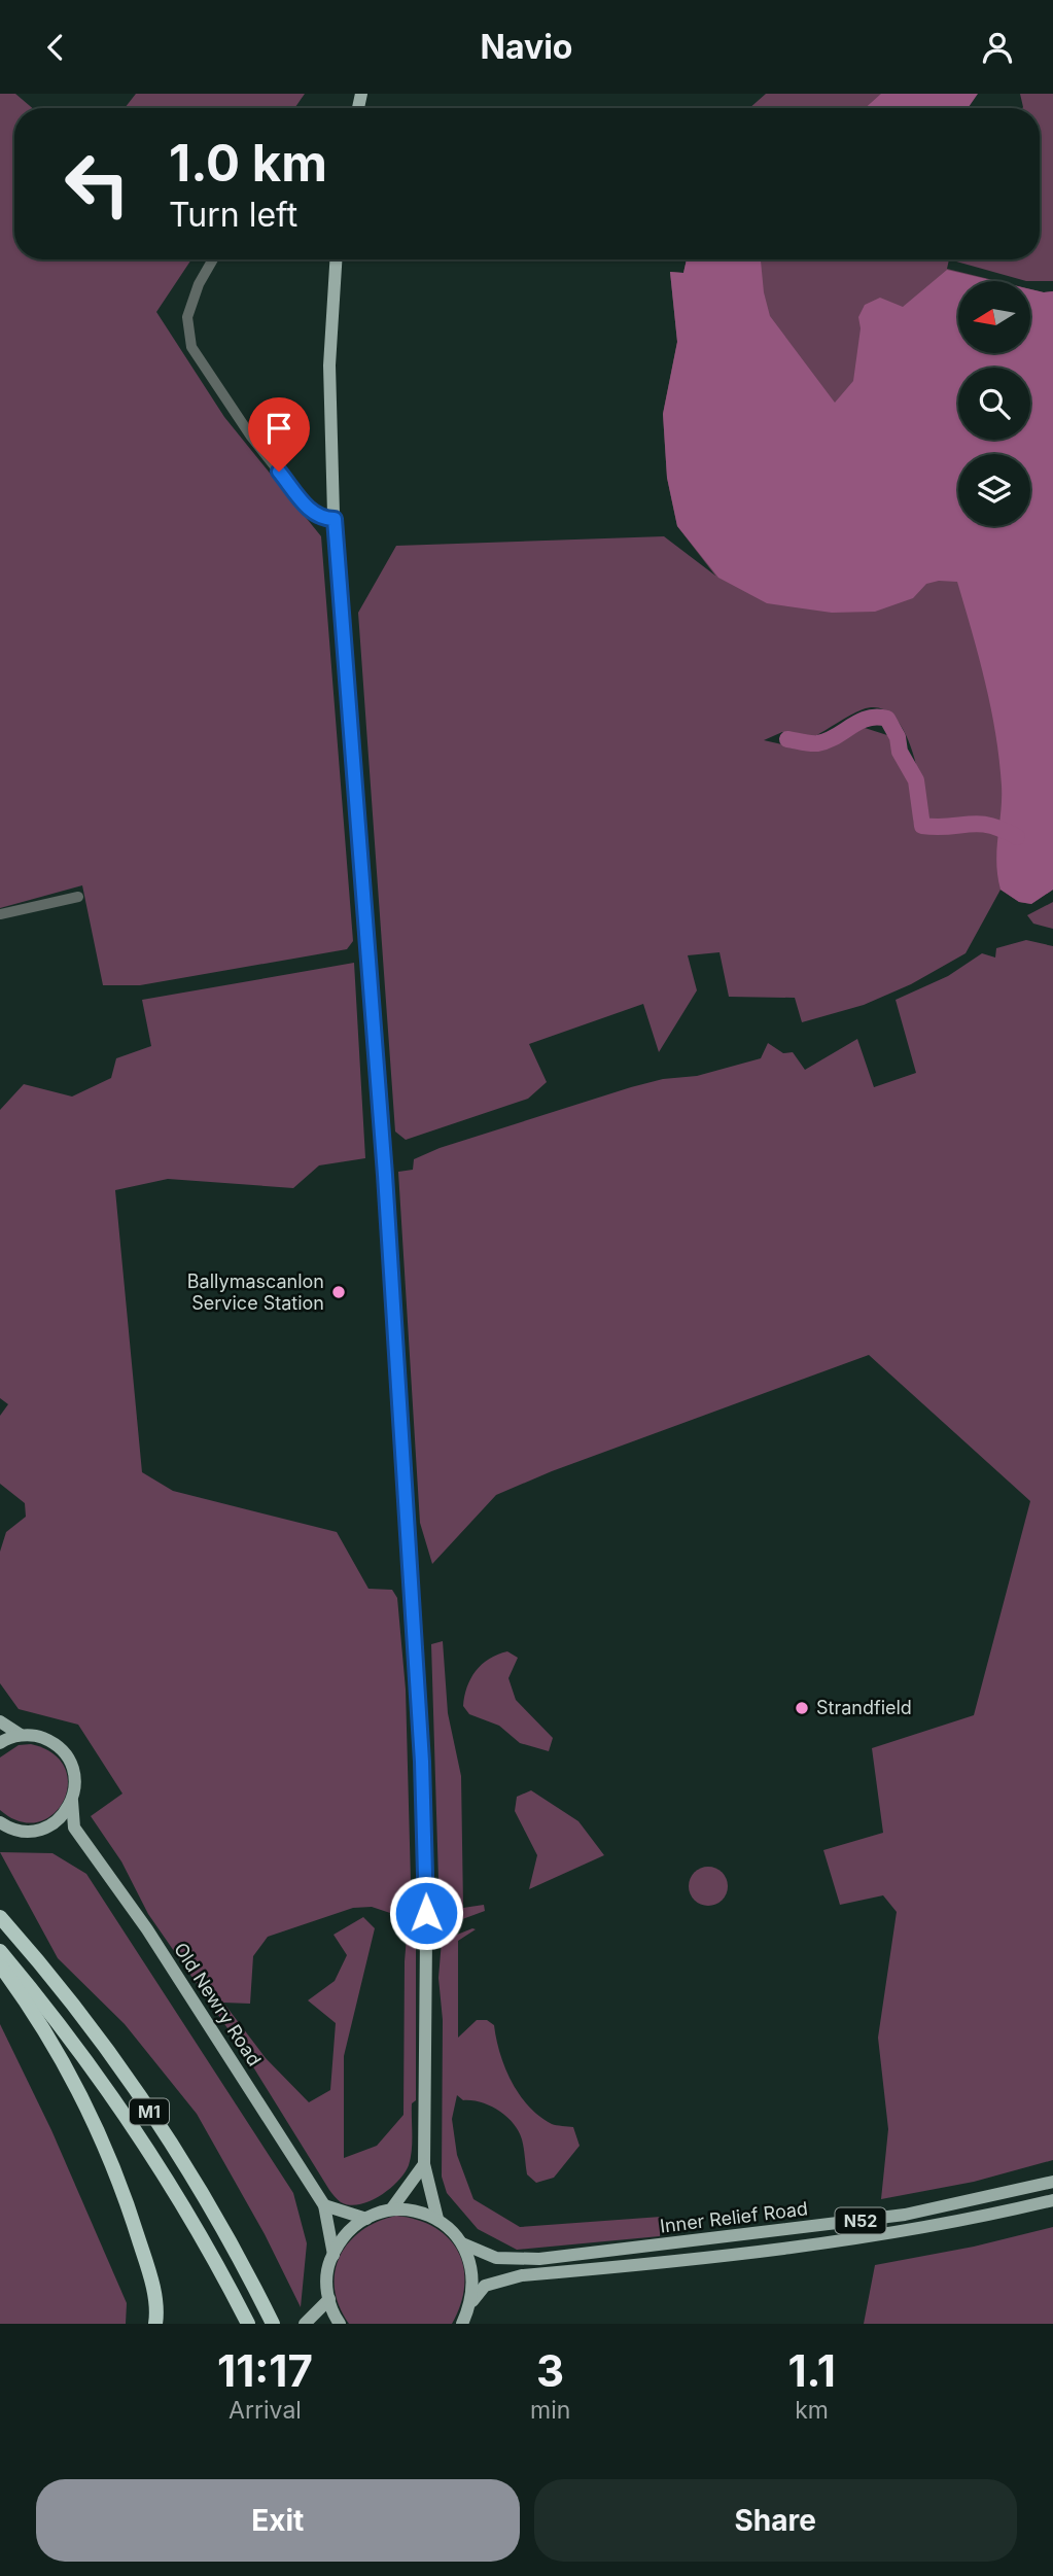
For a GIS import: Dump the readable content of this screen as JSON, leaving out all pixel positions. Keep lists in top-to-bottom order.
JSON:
{
  "streets": {
    "highway": ["M1"],
    "main road": ["Old Newry Road", "Inner Relief Road", "N52"]
  },
  "crossings": [
    ["Inner Relief Road", "N52"]
  ],
  "places": ["Ballymascanlon Service Station", "Strandfield"],
  "north": "left",
  "page": {
    "header": "Navio",
    "turn": ["1.0 km", "Turn left"],
    "eta": [
      "11:17",
      "Arrival",
      "3",
      "min",
      "1.1",
      "km"
    ],
    "buttons": ["Exit", "Share"]
  }
}
